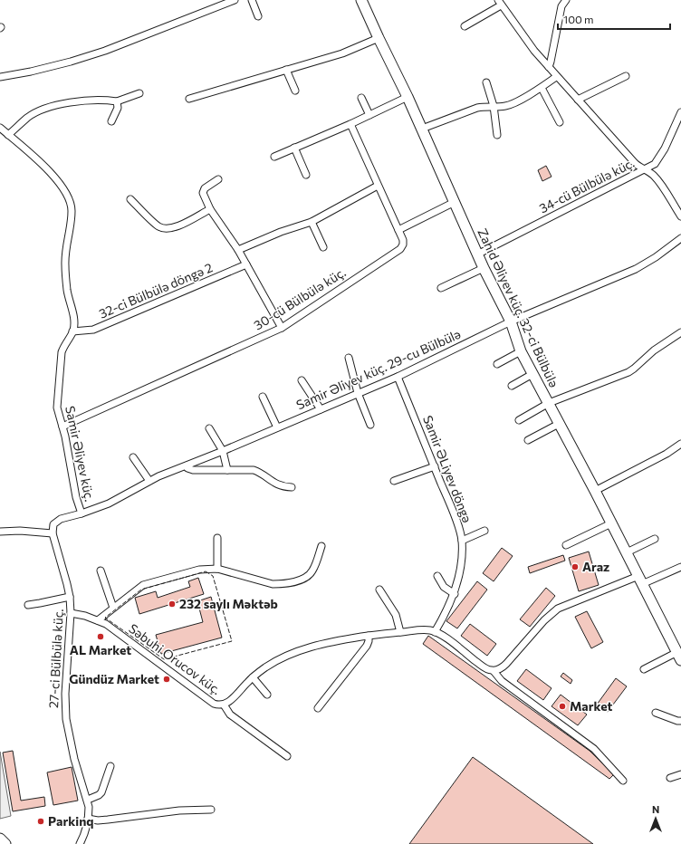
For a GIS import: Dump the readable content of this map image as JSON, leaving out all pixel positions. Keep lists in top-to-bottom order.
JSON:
{
  "streets": {
    "street": [
      "34-cü Bülbülə küç.",
      "32-ci Bülbülə döngə 2",
      "30-cü Bülbülə küç.",
      "Zahid Əliyev küç. 32-ci Bülbülə",
      "Samir Əliyev küç. 29-cu Bülbülə",
      "Samir Əliyev küç.",
      "Samir ƏLiyev döngə",
      "27-ci Bülbülə küç.",
      "Səbuhi Orucov küç."
    ]
  },
  "crossings": [
    ["34-cü Bülbülə küç.", "Zahid Əliyev küç. 32-ci Bülbülə"],
    ["32-ci Bülbülə döngə 2", "Samir Əliyev küç."],
    ["30-cü Bülbülə küç.", "Samir Əliyev küç."],
    ["Zahid Əliyev küç. 32-ci Bülbülə", "Samir Əliyev küç. 29-cu Bülbülə"],
    ["Samir Əliyev küç. 29-cu Bülbülə", "Samir Əliyev küç."],
    ["Samir Əliyev küç. 29-cu Bülbülə", "Samir ƏLiyev döngə"],
    ["Samir ƏLiyev döngə", "Səbuhi Orucov küç."],
    ["27-ci Bülbülə küç.", "Səbuhi Orucov küç."]
  ],
  "places": [
    "Araz",
    "232 saylı Məktəb",
    "AL Market",
    "Gündüz Market",
    "Market",
    "Parkinq"
  ],
  "scale_bar": "100 m",
  "north": "top"
}
